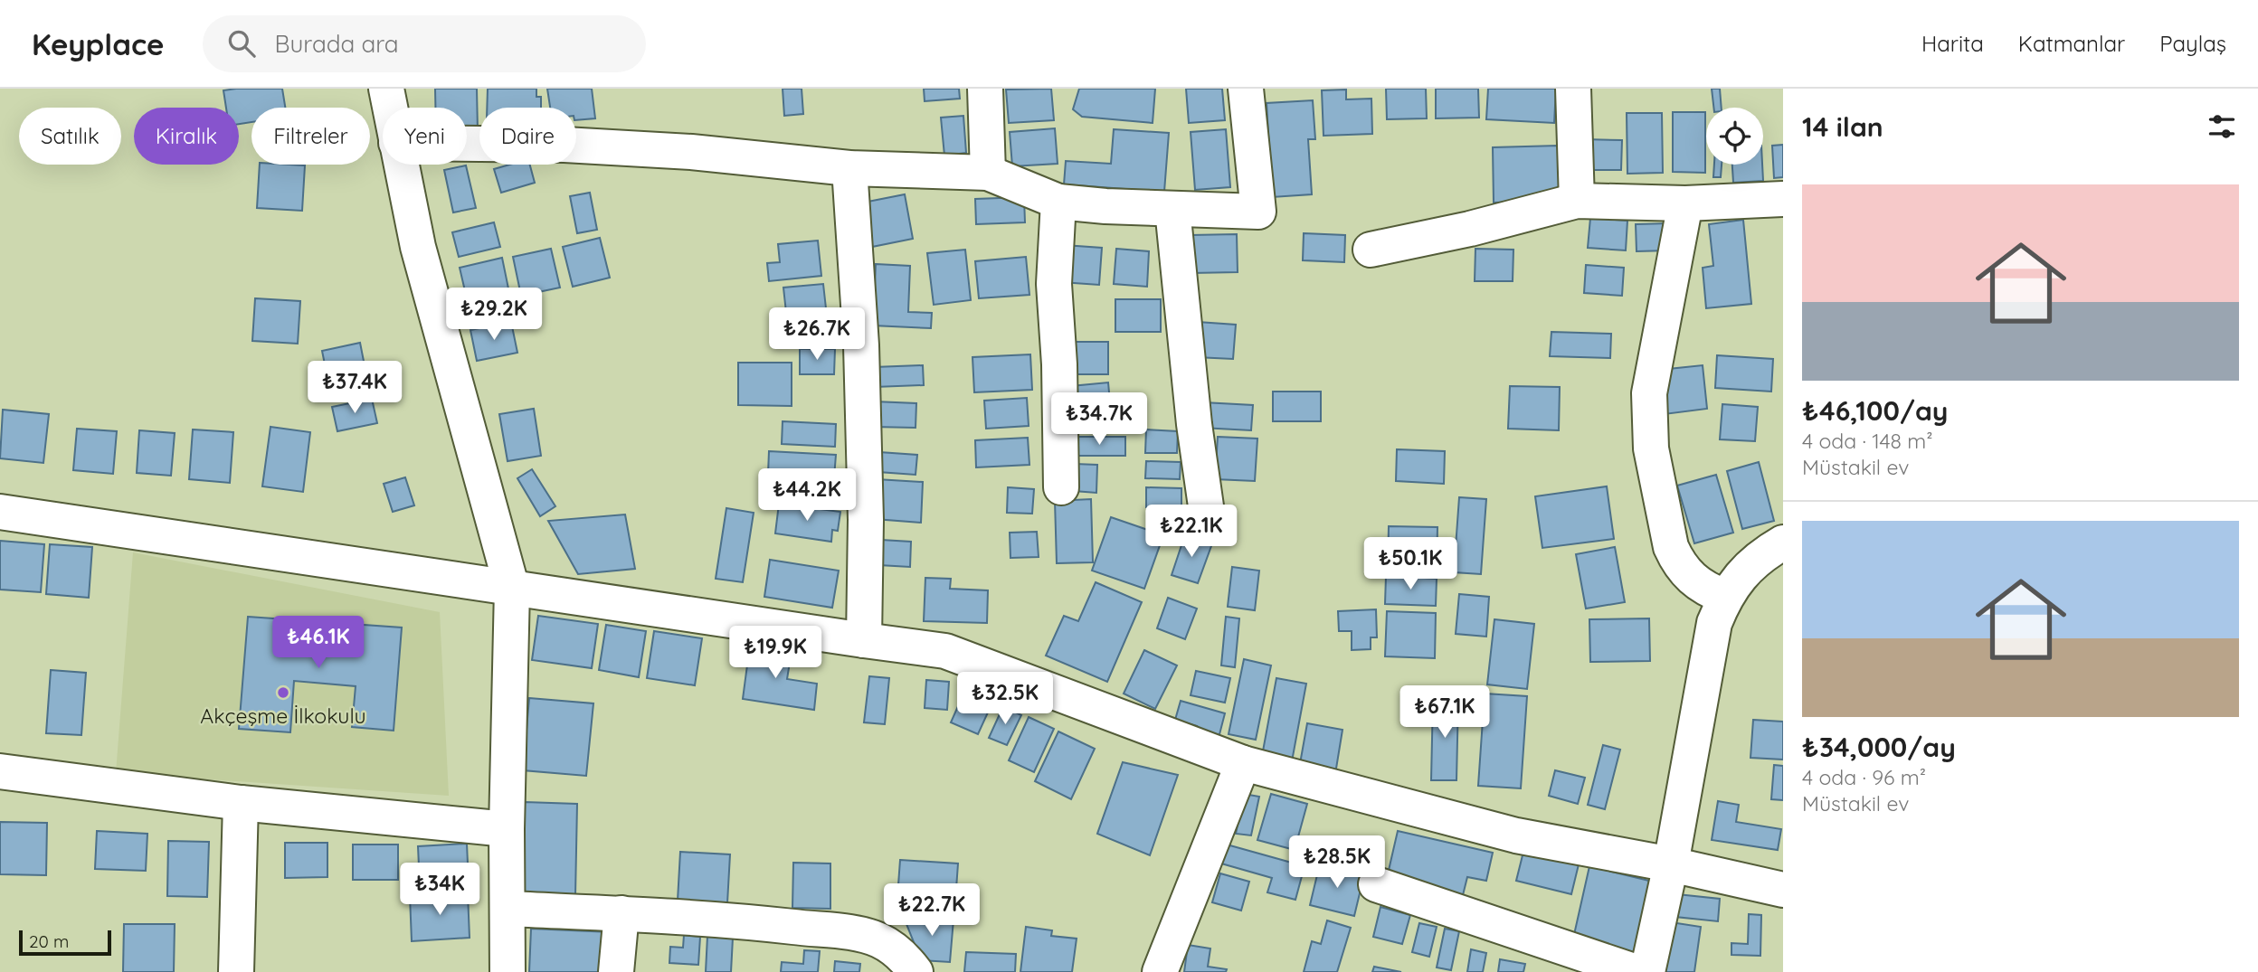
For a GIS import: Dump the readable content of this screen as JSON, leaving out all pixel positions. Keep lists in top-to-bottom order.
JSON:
{
  "places": ["Akçeşme İlkokulu"],
  "scale_bar": "20 m",
  "page": {
    "header": "Keyplace",
    "search": "Burada ara",
    "nav": ["Harita", "Katmanlar", "Paylaş"],
    "heading": "14 ilan",
    "chip": [
      "Satılık",
      "Kiralık",
      "Filtreler",
      "Yeni",
      "Daire"
    ],
    "list": [
      {
        "name": "₺46,100/ay",
        "note": "4 oda · 148 m² · Müstakil ev"
      },
      {
        "name": "₺34,000/ay",
        "note": "4 oda · 96 m² · Müstakil ev"
      }
    ],
    "price": [
      "₺29.2K",
      "₺26.7K",
      "₺37.4K",
      "₺34.7K",
      "₺44.2K",
      "₺22.1K",
      "₺50.1K",
      "₺46.1K",
      "₺19.9K",
      "₺32.5K",
      "₺67.1K",
      "₺28.5K",
      "₺34K",
      "₺22.7K"
    ],
    "scale": "20 m"
  }
}
